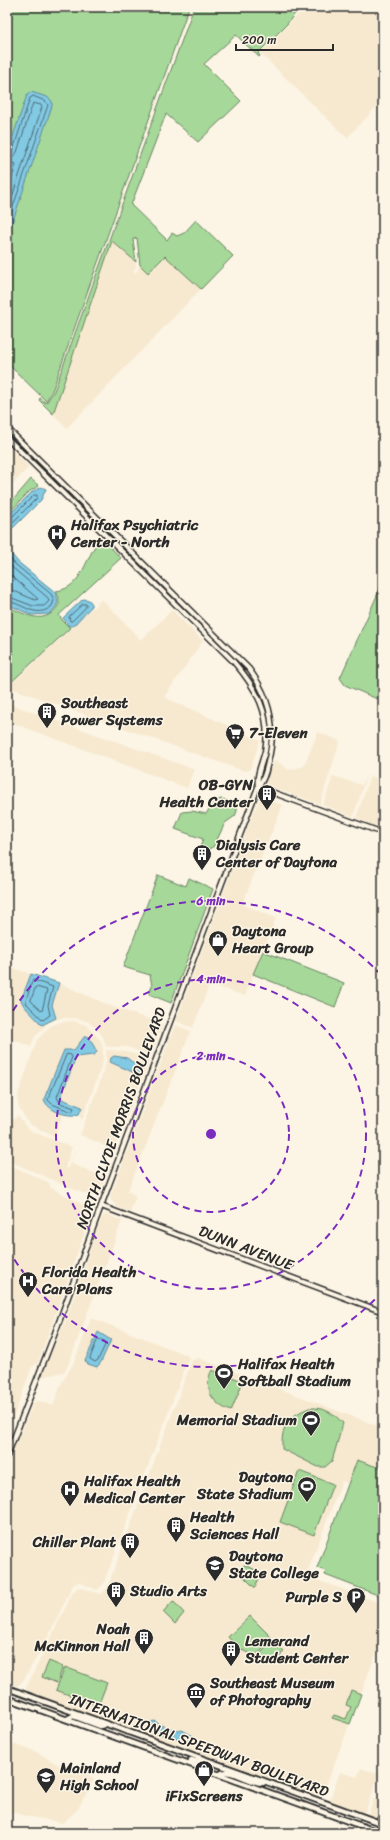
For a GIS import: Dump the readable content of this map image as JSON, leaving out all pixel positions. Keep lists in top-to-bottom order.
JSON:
{
  "streets": {
    "main road": ["NORTH CLYDE MORRIS BOULEVARD", "DUNN AVENUE", "INTERNATIONAL SPEEDWAY BOULEVARD"]
  },
  "crossings": [
    ["NORTH CLYDE MORRIS BOULEVARD", "DUNN AVENUE"]
  ],
  "places": {
    "hospital": ["Halifax Psychiatric Center - North", "Florida Health Care Plans", "Halifax Health Medical Center"],
    "building": [
      "Southeast Power Systems",
      "OB-GYN Health Center",
      "Dialysis Care Center of Daytona",
      "Health Sciences Hall",
      "Chiller Plant",
      "Studio Arts",
      "Noah McKinnon Hall",
      "Lemerand Student Center"
    ],
    "supermarket": ["7-Eleven"],
    "shop": ["Daytona Heart Group", "iFixScreens"],
    "sports": ["Halifax Health Softball Stadium", "Memorial Stadium", "Daytona State Stadium"],
    "school or university": ["Daytona State College", "Mainland High School"],
    "parking": ["Purple S"],
    "museum": ["Southeast Museum of Photography"]
  },
  "scale_bar": "200 m",
  "rings": ["6 min", "4 min", "2 min"]
}
